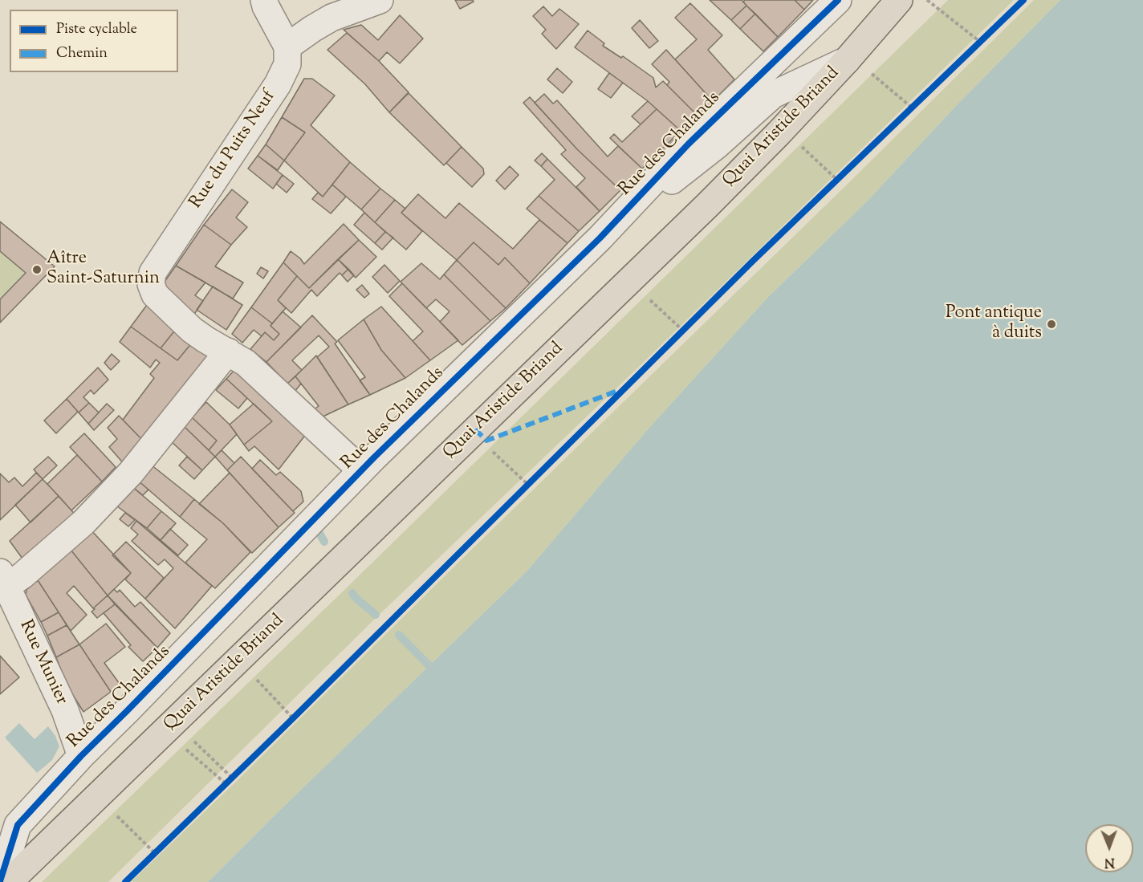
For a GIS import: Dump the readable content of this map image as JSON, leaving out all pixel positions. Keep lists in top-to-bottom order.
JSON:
{
  "streets": {
    "main road": ["Quai Aristide Briand"],
    "street": ["Rue des Chalands", "Rue du Puits Neuf", "Rue Munier"]
  },
  "crossings": [
    ["Rue des Chalands", "Rue Munier"]
  ],
  "places": ["Aître Saint-Saturnin", "Pont antique à duits"],
  "legend": ["Piste cyclable", "Chemin"],
  "north": "bottom"
}
